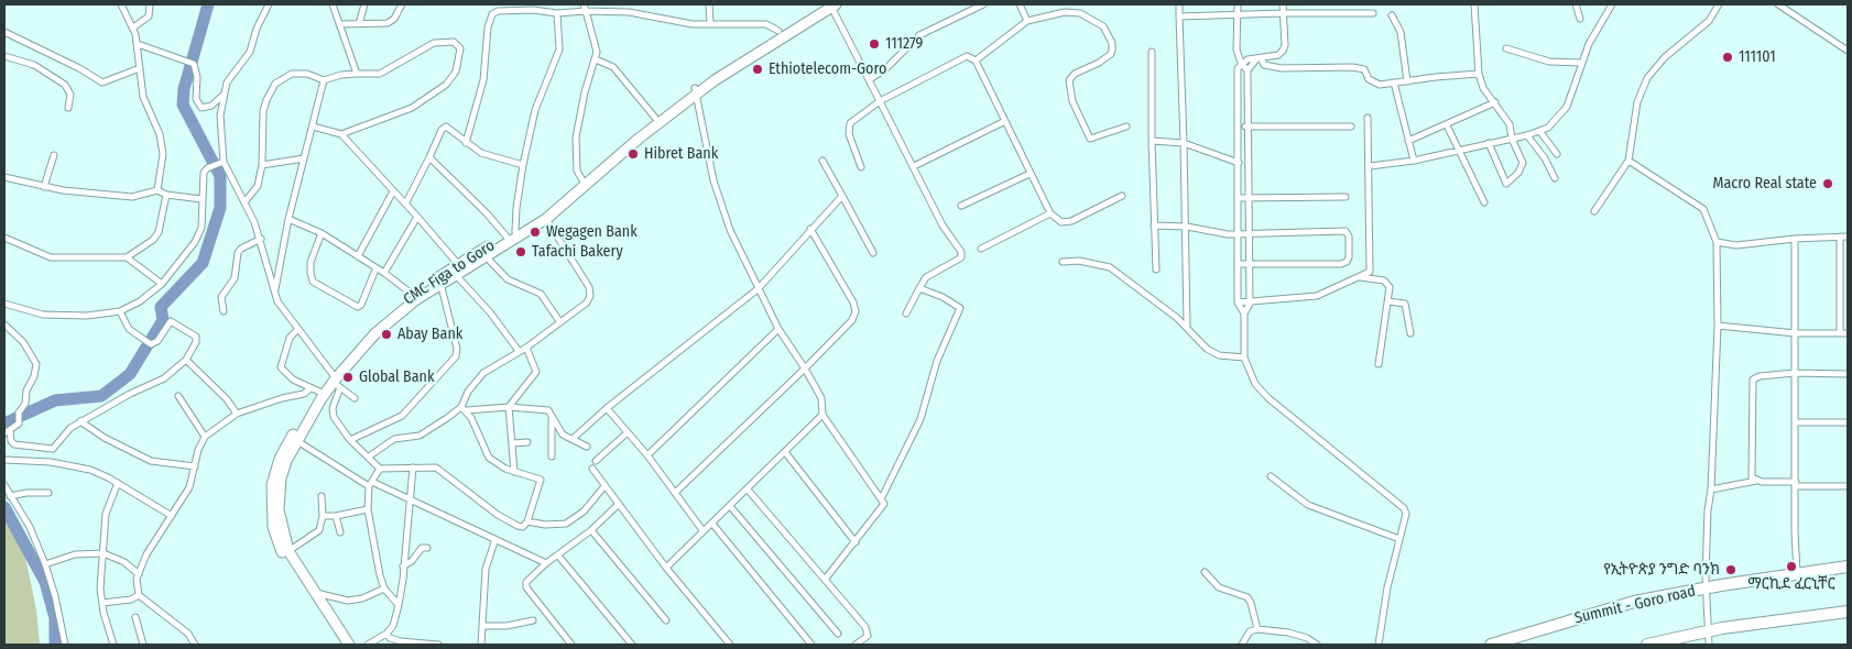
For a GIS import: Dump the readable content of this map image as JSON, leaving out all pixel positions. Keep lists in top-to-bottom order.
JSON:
{
  "streets": {
    "highway": ["Summit - Goro road"],
    "main road": ["CMC Figa to Goro"]
  },
  "places": [
    "111279",
    "111101",
    "Ethiotelecom-Goro",
    "Hibret Bank",
    "Macro Real state",
    "Wegagen Bank",
    "Tafachi Bakery",
    "Abay Bank",
    "Global Bank",
    "ማርኪደ ፈርኒቸር",
    "የኢትዮጵያ ንግድ ባንክ"
  ]
}
